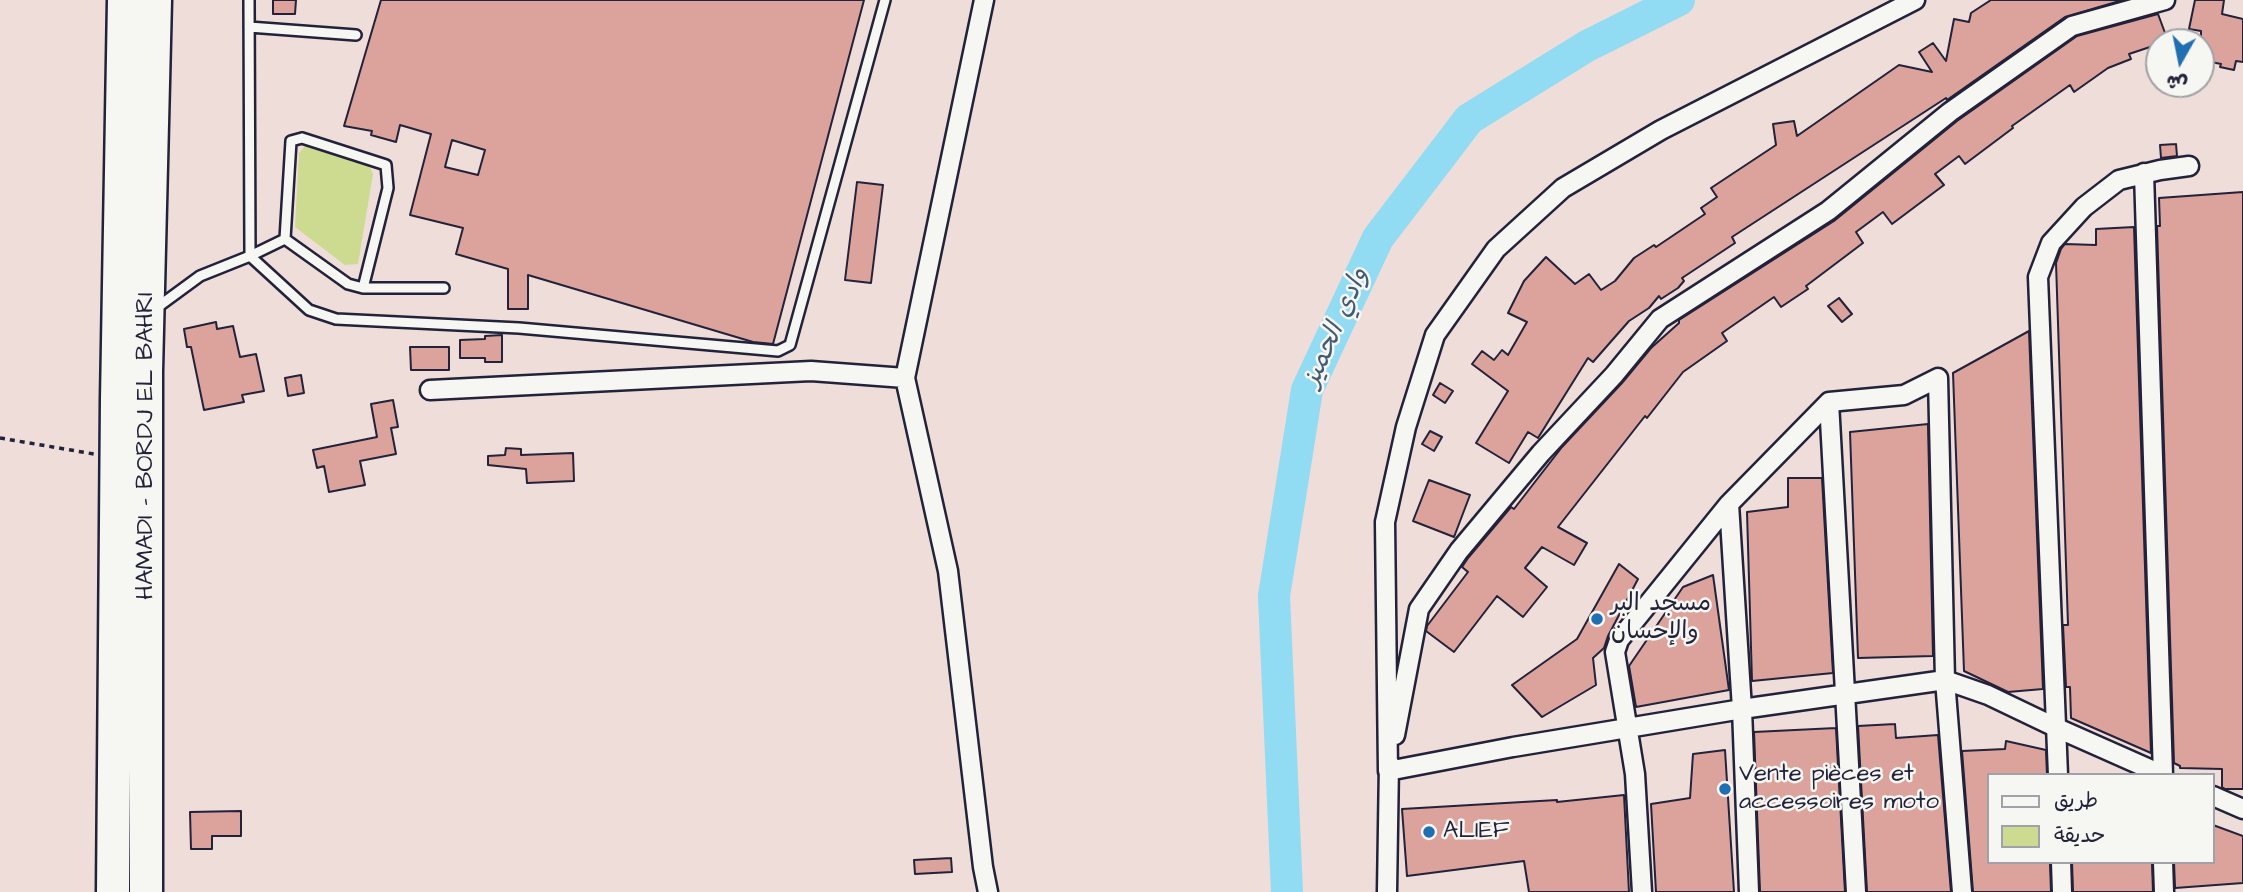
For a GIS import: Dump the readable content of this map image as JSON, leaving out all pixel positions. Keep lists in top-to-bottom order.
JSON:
{
  "streets": {
    "highway": ["HAMADI - BORDJ EL BAHRI"]
  },
  "water": ["وادي الحميز"],
  "places": ["مسجد البر والإحسان", "Vente pièces et accessoires moto", "ALIEF"],
  "legend": ["طريق", "حديقة"],
  "north": "bottom"
}
